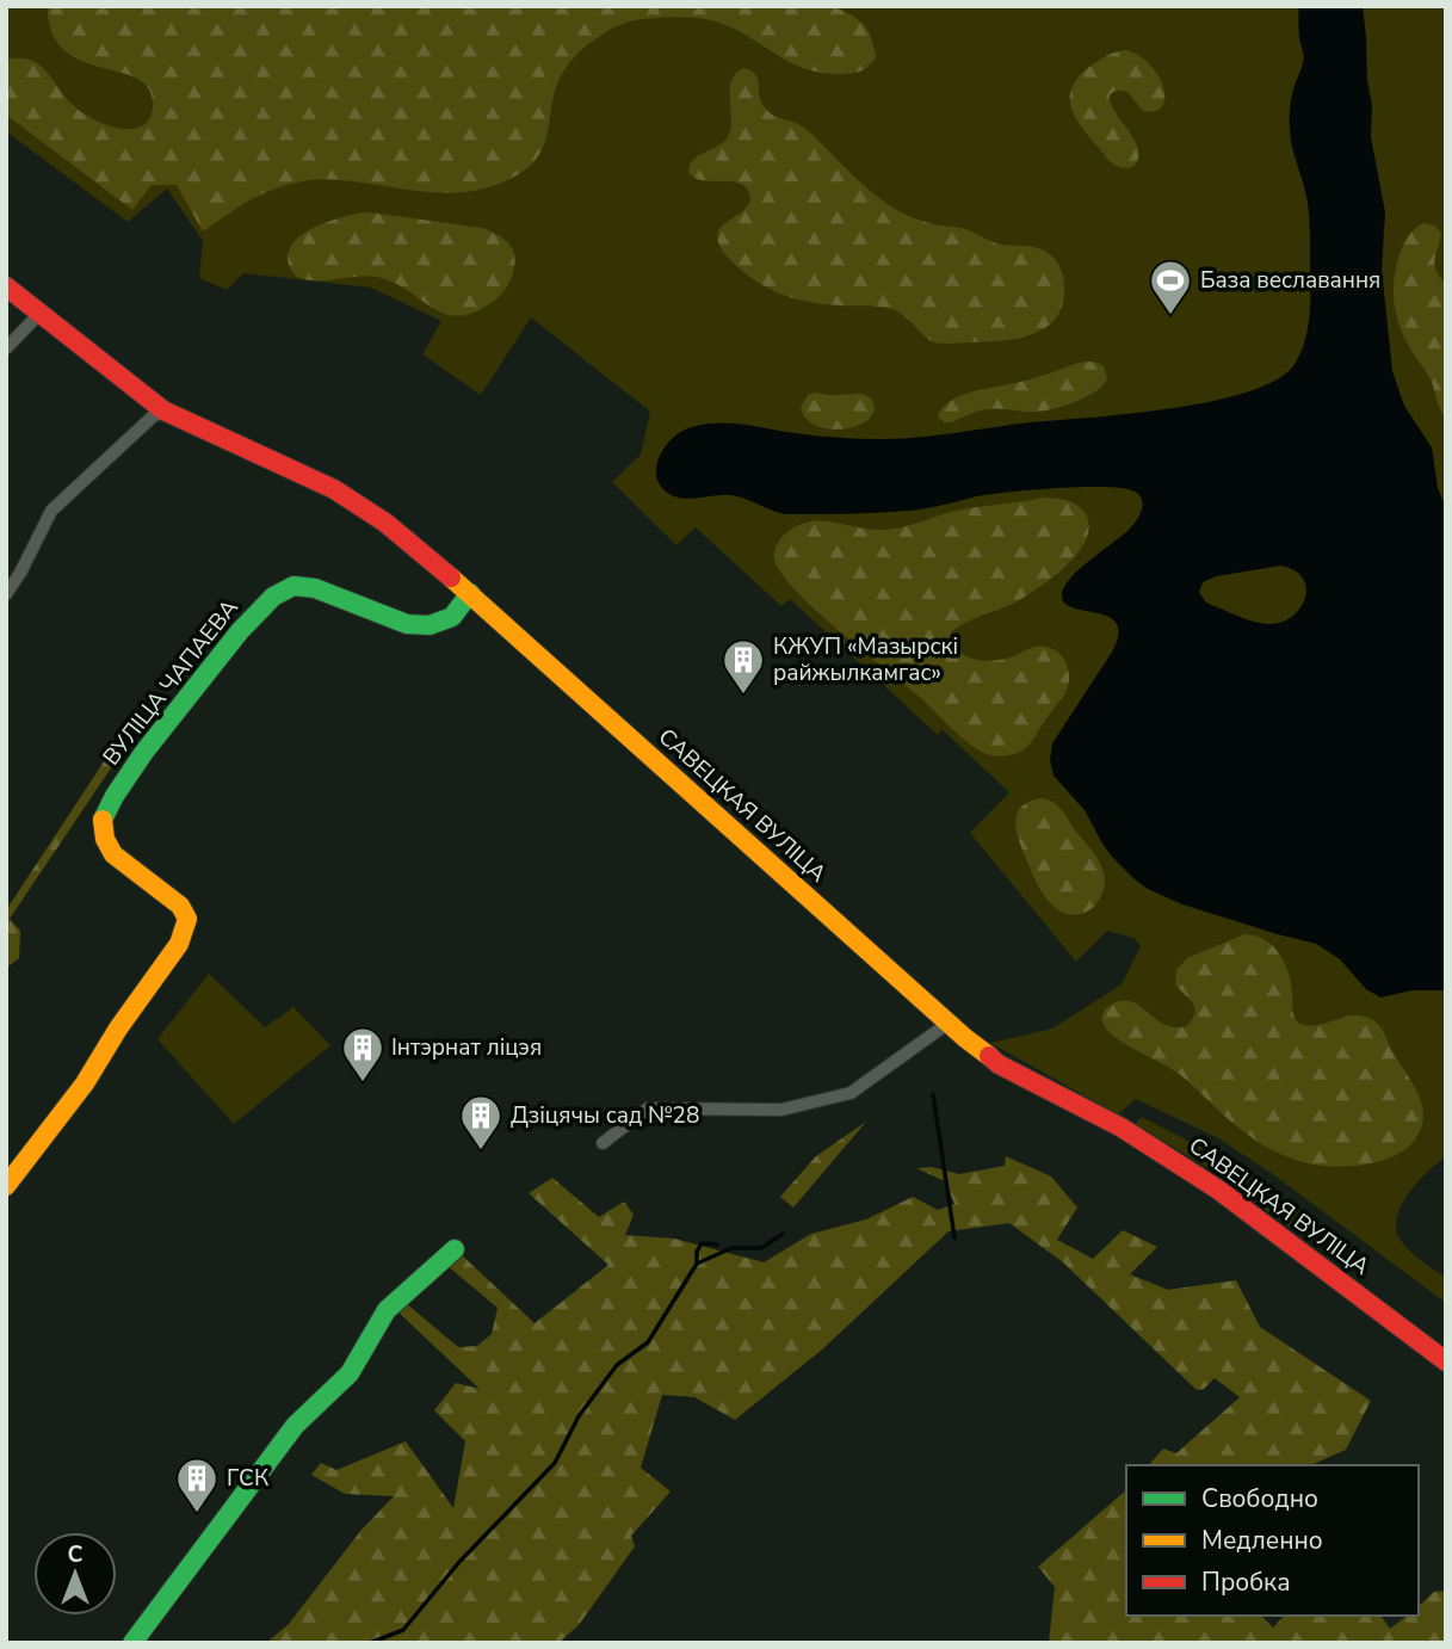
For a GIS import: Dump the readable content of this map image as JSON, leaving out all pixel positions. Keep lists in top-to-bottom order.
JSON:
{
  "streets": {
    "street": ["ВУЛІЦА ЧАПАЕВА", "САВЕЦКАЯ ВУЛІЦА"]
  },
  "crossings": [
    ["ВУЛІЦА ЧАПАЕВА", "САВЕЦКАЯ ВУЛІЦА"]
  ],
  "places": {
    "sports": ["База веславання"],
    "building": [
      "КЖУП «Мазырскі райжылкамгас»",
      "Інтэрнат ліцэя",
      "Дзіцячы сад №28",
      "ГСК"
    ]
  },
  "legend": ["Свободно", "Медленно", "Пробка"],
  "north": "top"
}
